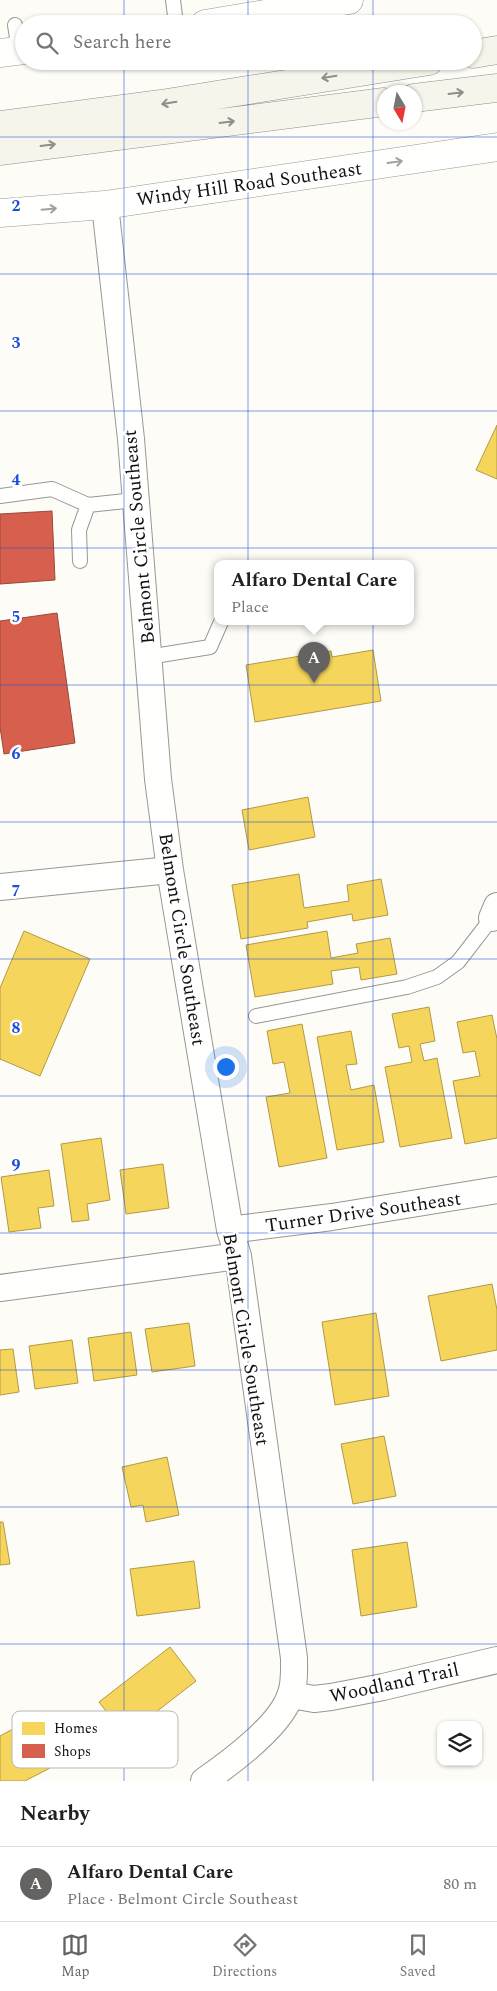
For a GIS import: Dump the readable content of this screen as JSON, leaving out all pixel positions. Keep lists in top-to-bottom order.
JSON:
{
  "streets": {
    "street": [
      "Windy Hill Road Southeast",
      "Belmont Circle Southeast",
      "Turner Drive Southeast",
      "Woodland Trail"
    ]
  },
  "crossings": [
    ["Windy Hill Road Southeast", "Belmont Circle Southeast"],
    ["Belmont Circle Southeast", "Turner Drive Southeast"],
    ["Belmont Circle Southeast", "Woodland Trail"]
  ],
  "one_way": ["Windy Hill Road Southeast"],
  "legend": ["Homes", "Shops"],
  "north": "bottom",
  "page": {
    "search": "Search here",
    "popup": ["Alfaro Dental Care", "Place"],
    "pins": "A",
    "heading": "Nearby",
    "list": [
      {
        "mark": "A",
        "name": "Alfaro Dental Care",
        "note": "Place · Belmont Circle Southeast",
        "value": "80 m"
      }
    ],
    "nav": ["Map", "Directions", "Saved"]
  },
  "grid": {
    "rows": [
      "2",
      "3",
      "4",
      "5",
      "6",
      "7",
      "8",
      "9"
    ]
  }
}
